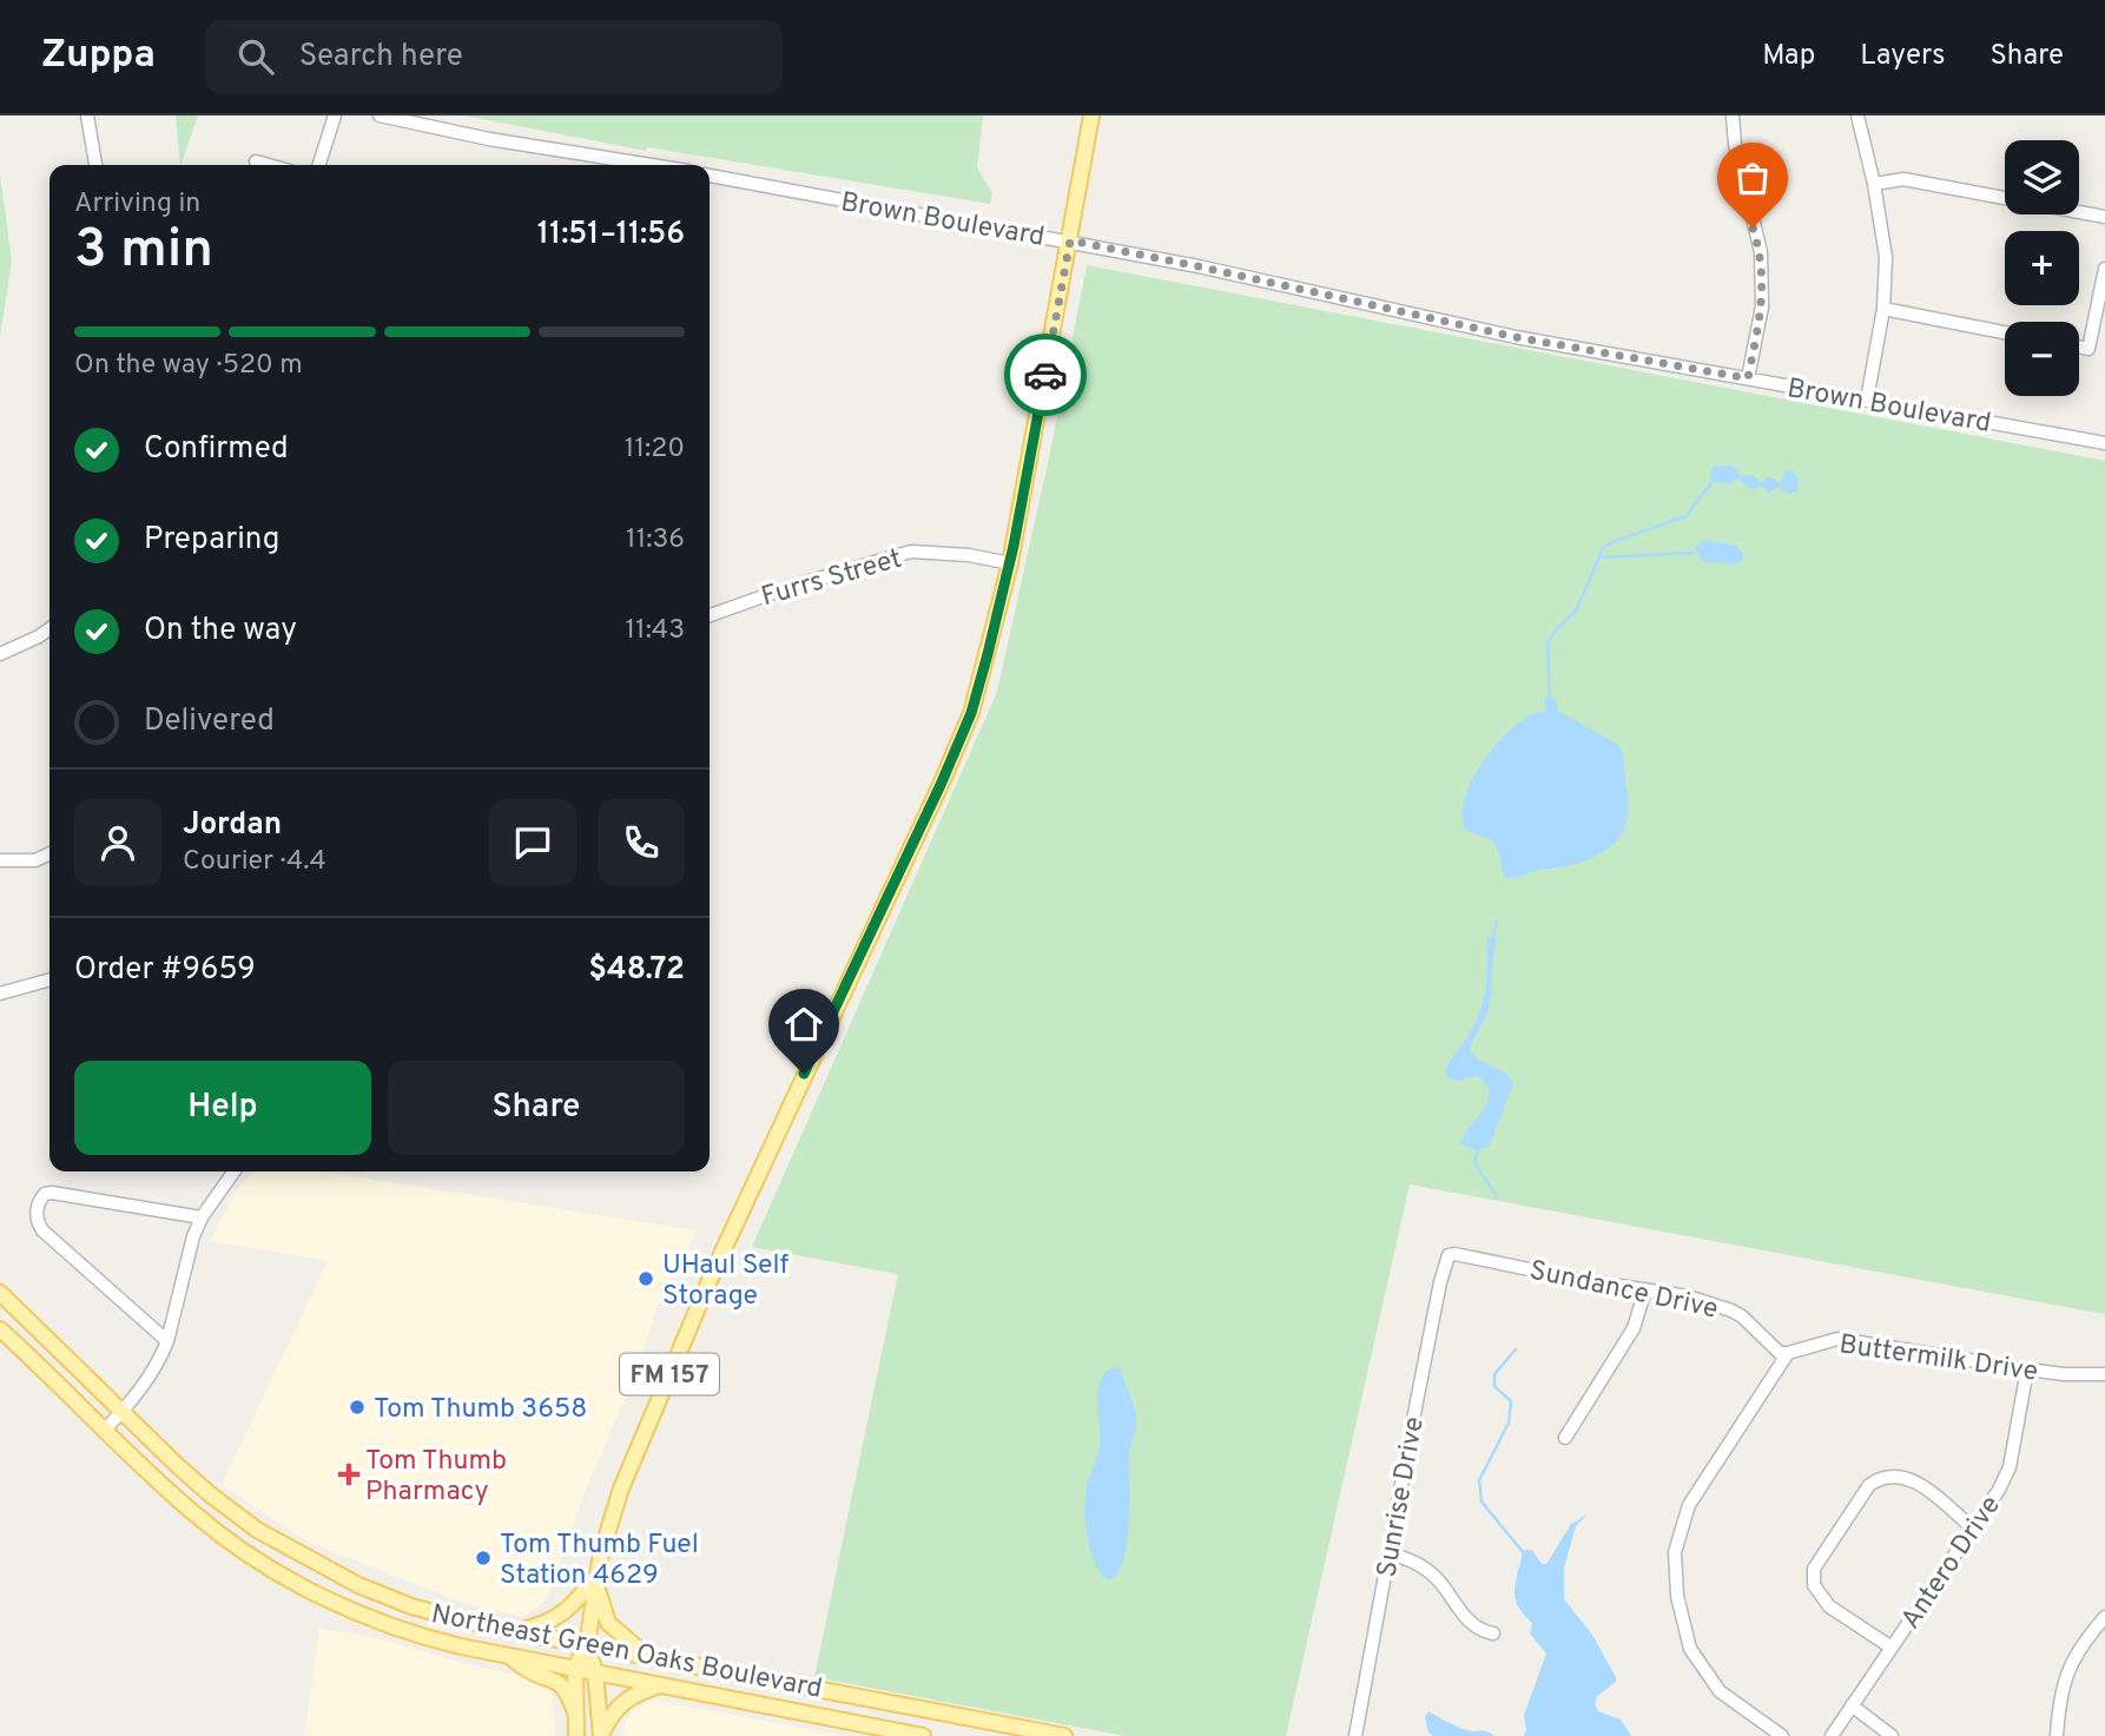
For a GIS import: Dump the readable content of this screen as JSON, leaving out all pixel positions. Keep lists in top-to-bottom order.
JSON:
{
  "streets": {
    "main road": ["FM 157", "Northeast Green Oaks Boulevard"],
    "street": [
      "Brown Boulevard",
      "Furrs Street",
      "Sundance Drive",
      "Buttermilk Drive",
      "Sunrise Drive",
      "Antero Drive"
    ]
  },
  "crossings": [
    ["Brown Boulevard", "FM 157"],
    ["Furrs Street", "FM 157"],
    ["Sundance Drive", "Buttermilk Drive"],
    ["Sundance Drive", "Sunrise Drive"],
    ["Buttermilk Drive", "Antero Drive"],
    ["FM 157", "Northeast Green Oaks Boulevard"]
  ],
  "places": {
    "other": ["UHaul Self Storage", "Tom Thumb 3658", "Tom Thumb Fuel Station 4629"],
    "health": ["Tom Thumb Pharmacy"]
  },
  "page": {
    "header": "Zuppa",
    "search": "Search here",
    "nav": ["Map", "Layers", "Share"],
    "map_buttons": ["+", "−"],
    "heading": ["3 min", "Arriving in", "11:51–11:56"],
    "panel": [
      "Jordan",
      "Courier · 4.4",
      "Order #9659",
      "$48.72"
    ],
    "bar": "On the way · 520 m",
    "list": [
      ["Confirmed", "11:20"],
      ["Preparing", "11:36"],
      ["On the way", "11:43"],
      "Delivered"
    ],
    "buttons": ["Help", "Share"]
  }
}
